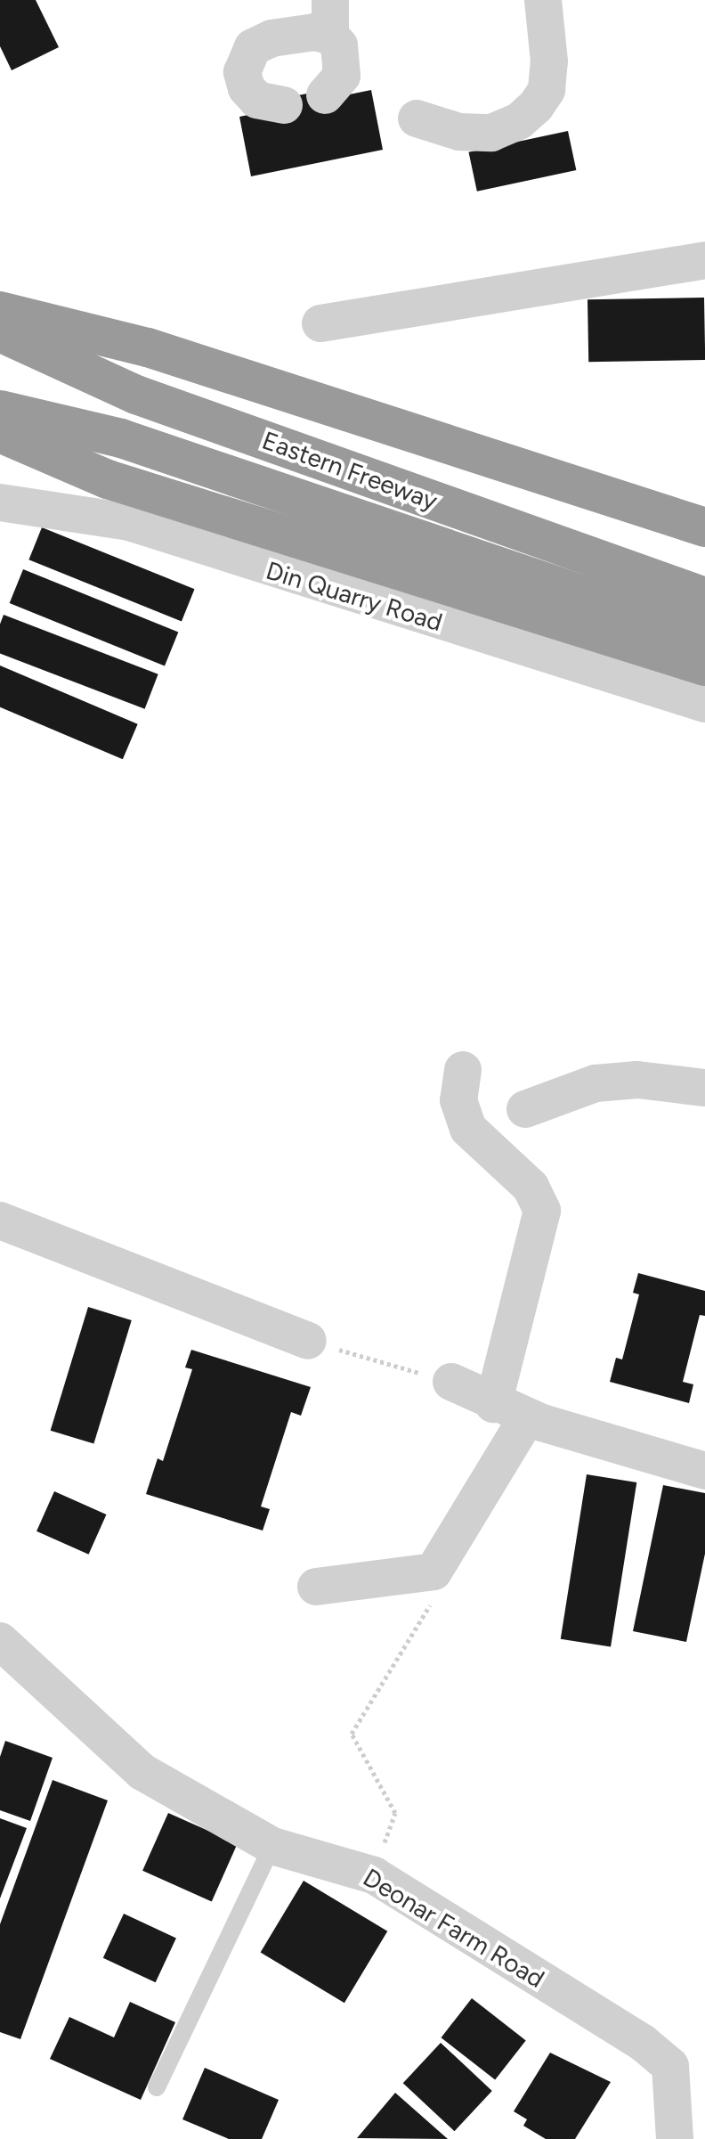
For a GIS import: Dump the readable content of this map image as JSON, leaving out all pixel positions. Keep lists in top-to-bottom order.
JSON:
{
  "streets": {
    "highway": ["Eastern Freeway"],
    "street": ["Din Quarry Road", "Deonar Farm Road"]
  }
}
